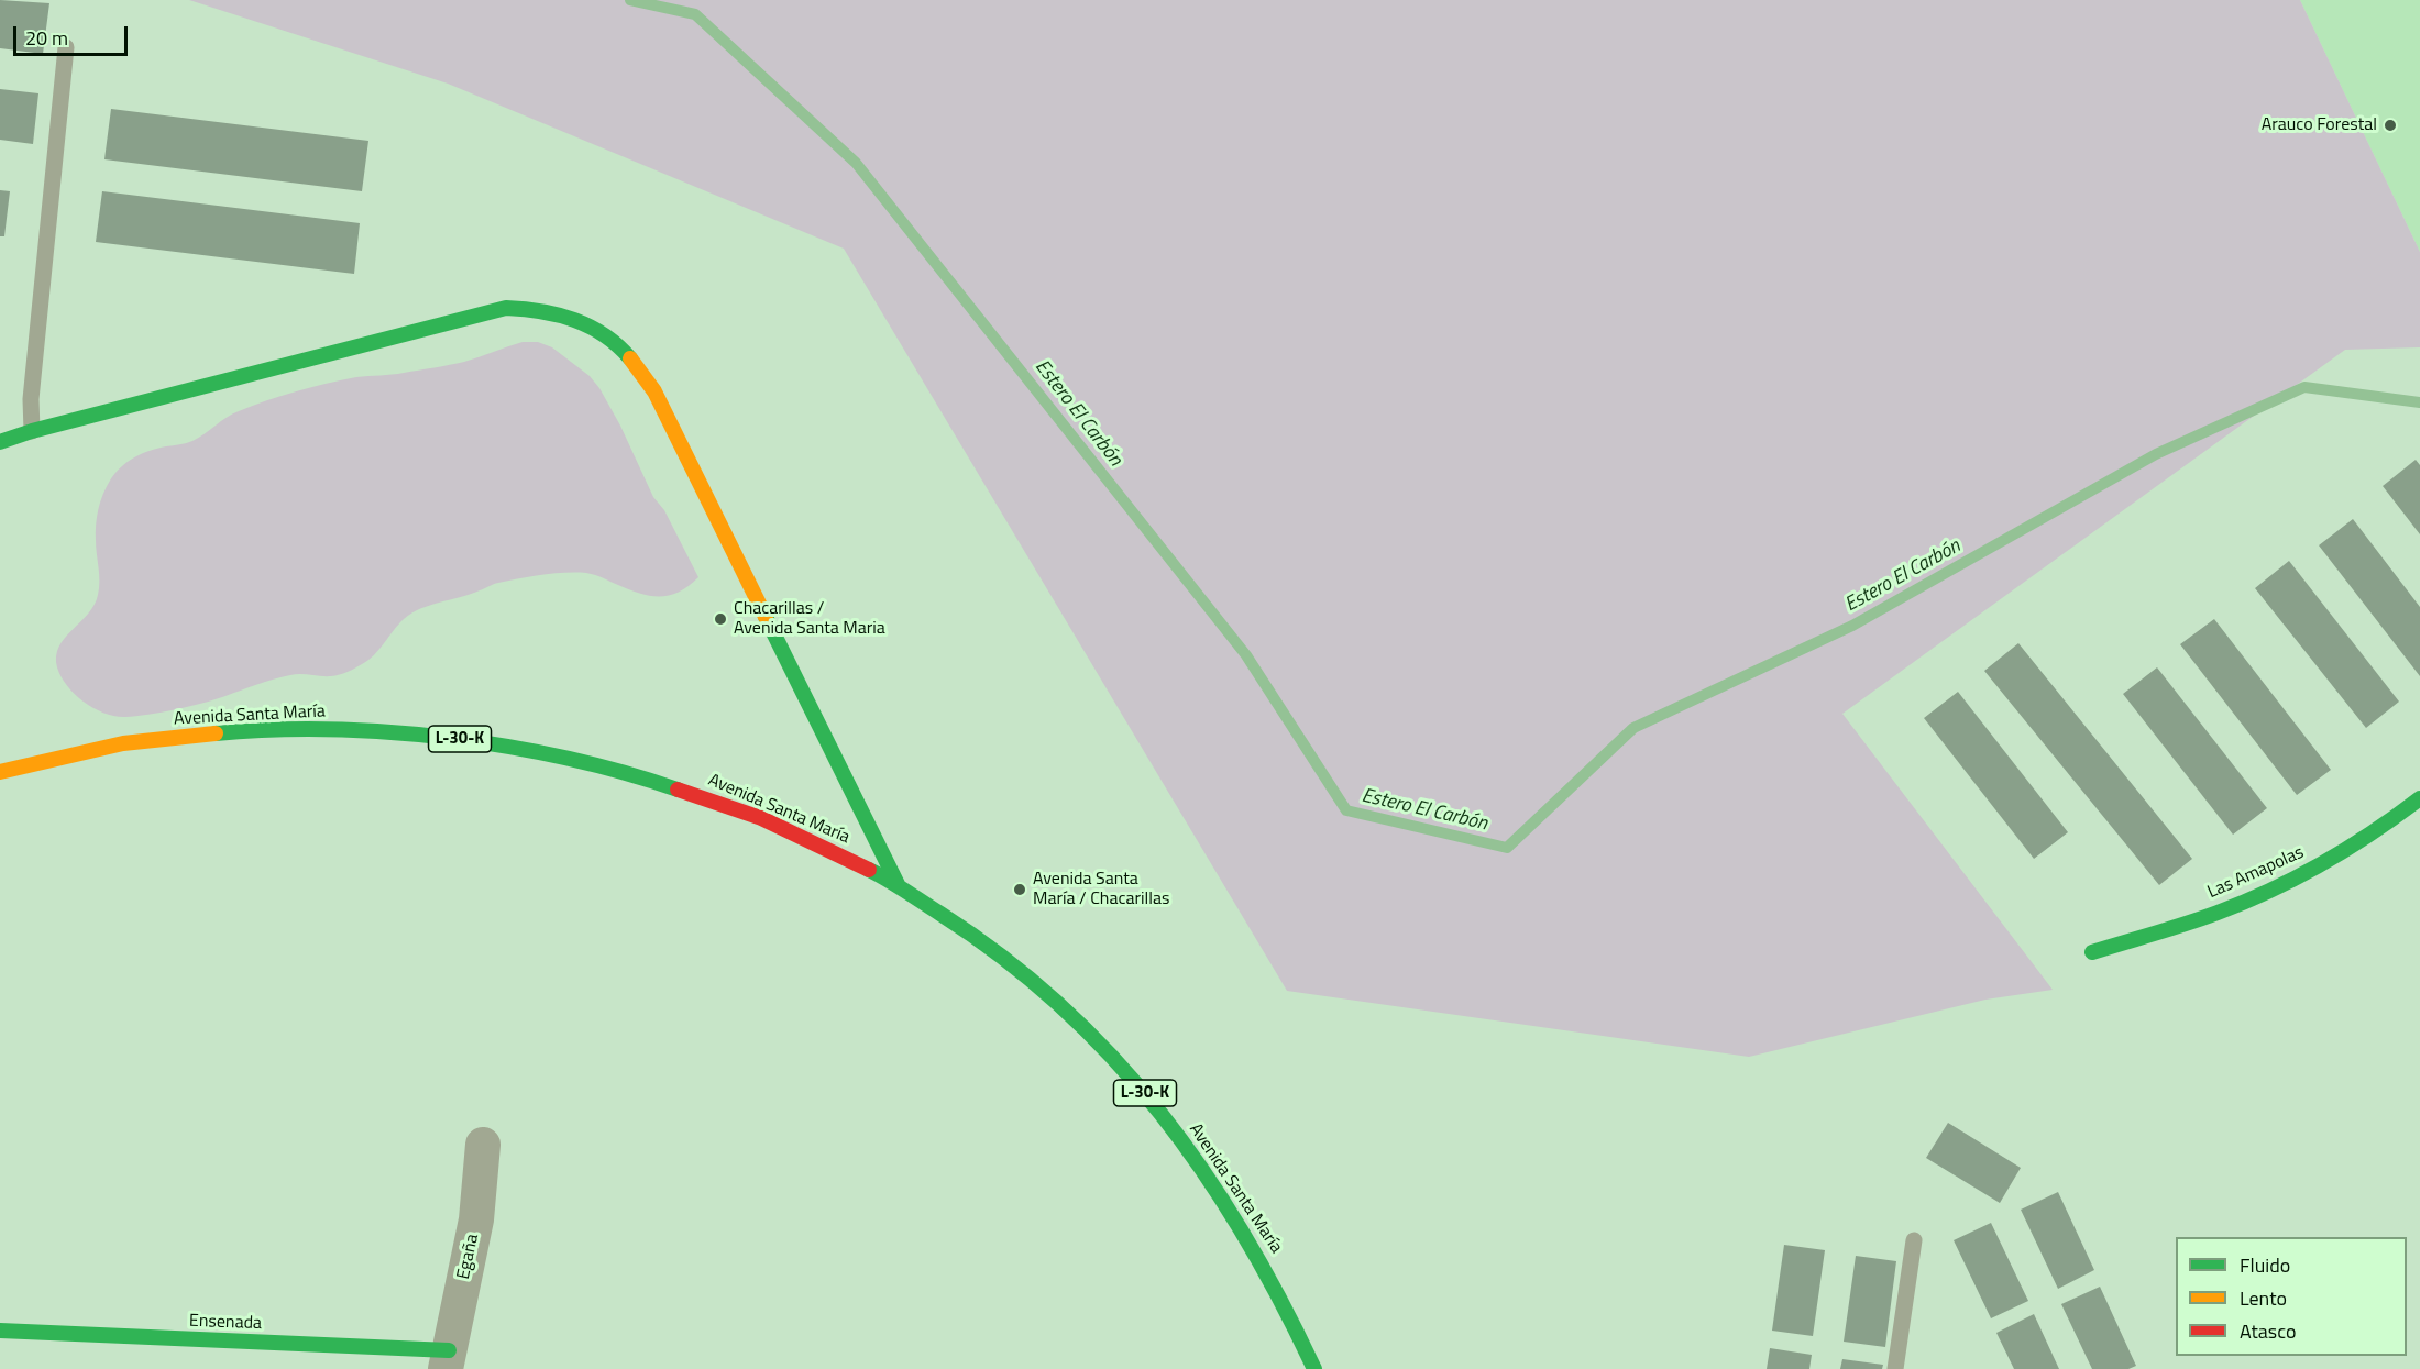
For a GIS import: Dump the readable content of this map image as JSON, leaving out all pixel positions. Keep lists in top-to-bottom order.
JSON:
{
  "streets": {
    "street": [
      "Avenida Santa María",
      "L-30-K",
      "Las Amapolas",
      "Egaña",
      "Ensenada"
    ]
  },
  "crossings": [
    ["Egaña", "Ensenada"]
  ],
  "water": ["Estero El Carbón"],
  "places": ["Arauco Forestal", "Chacarillas / Avenida Santa Maria", "Avenida Santa María / Chacarillas"],
  "legend": ["Fluido", "Lento", "Atasco"],
  "scale_bar": "20 m"
}
